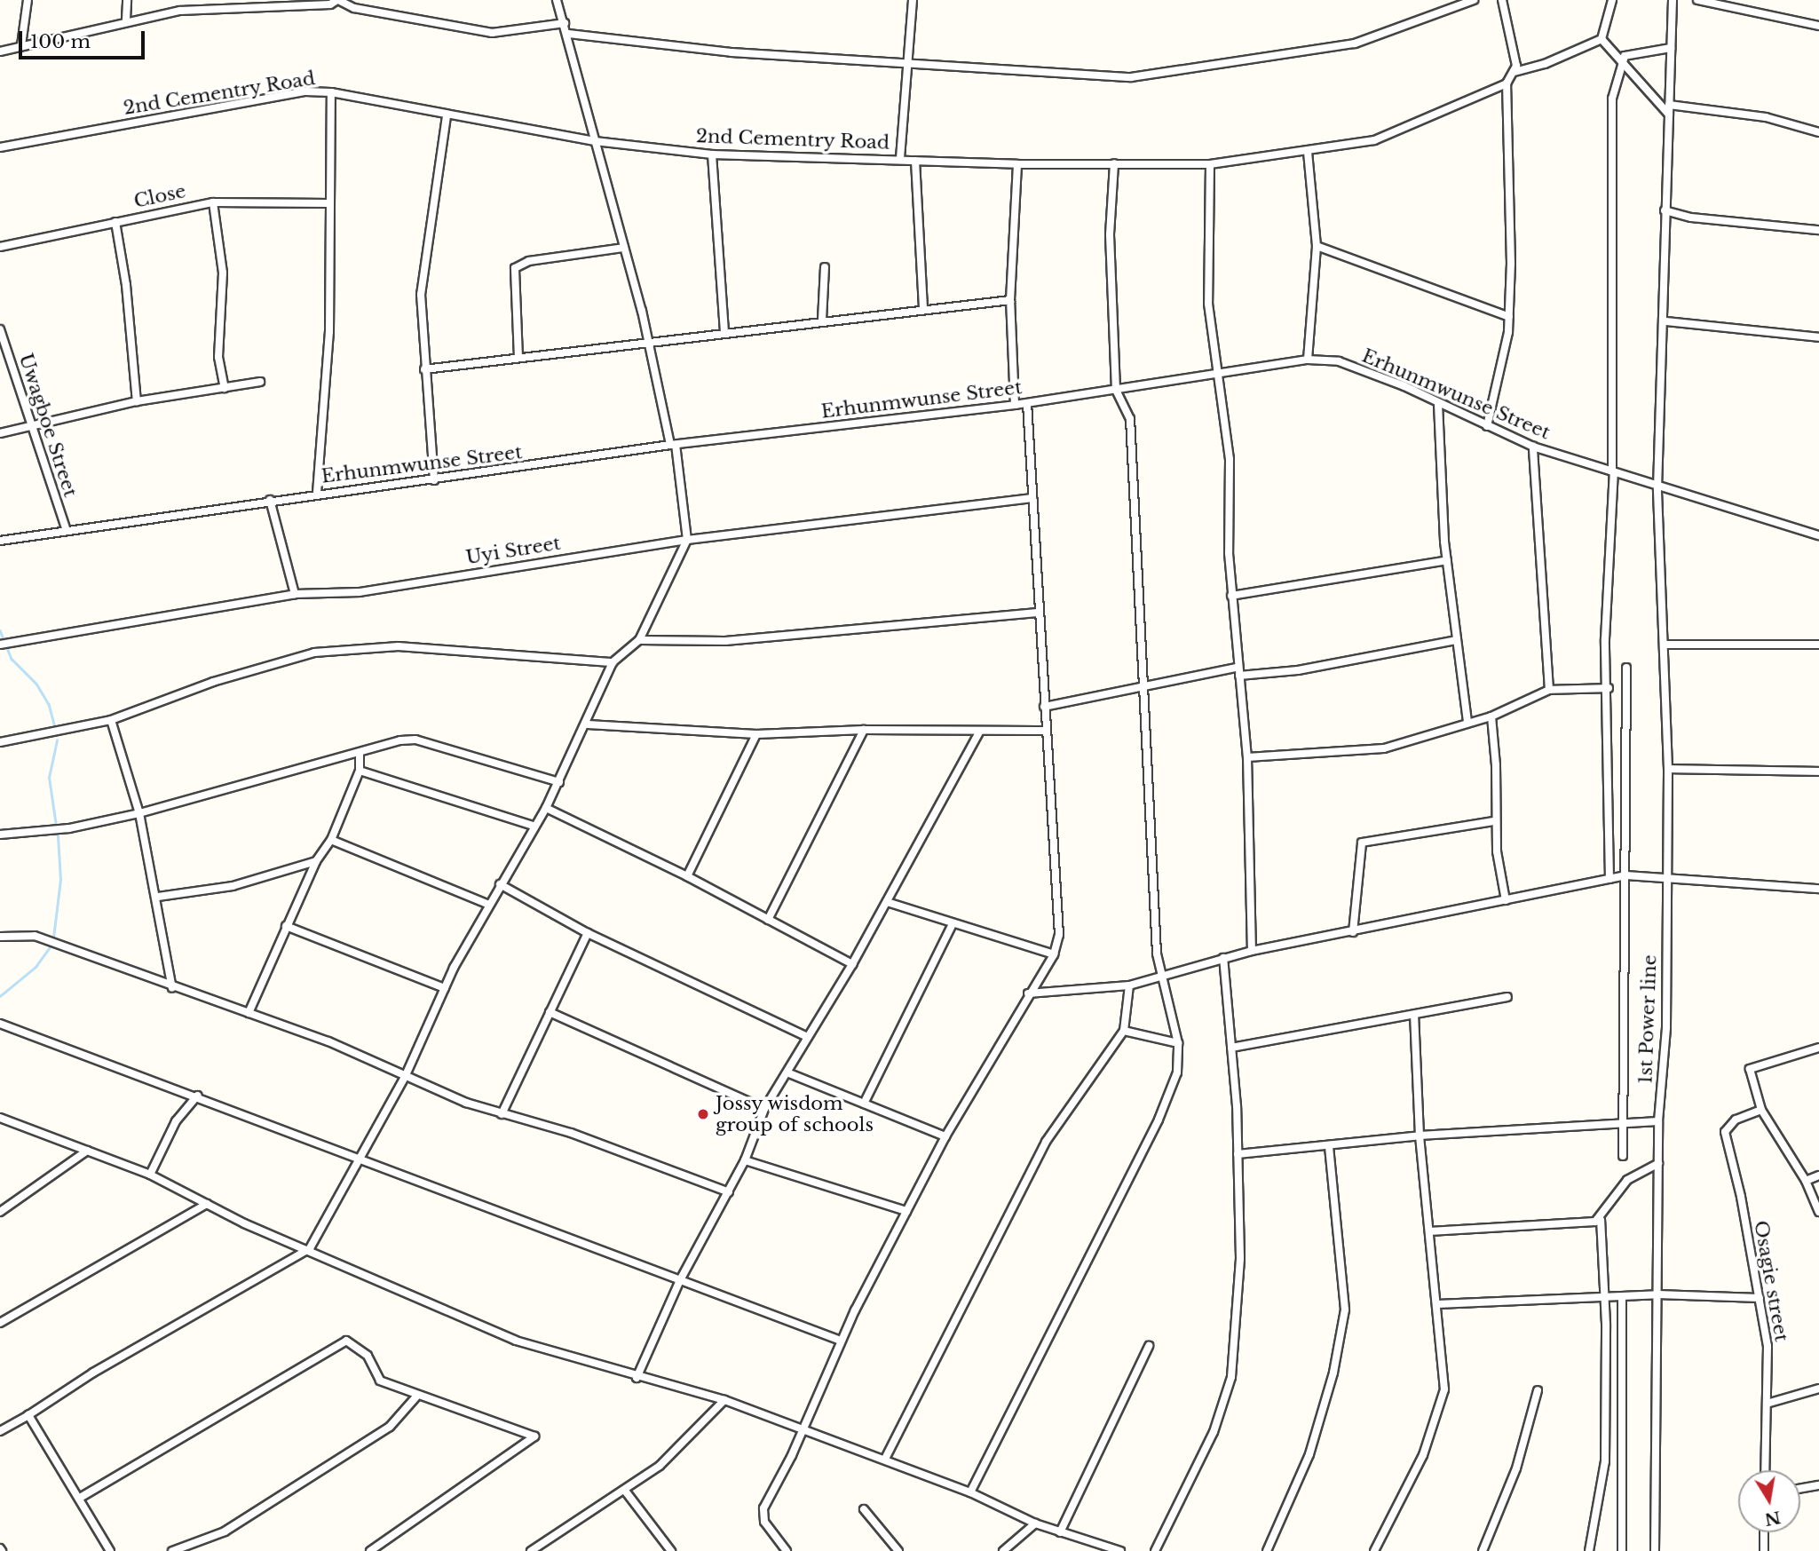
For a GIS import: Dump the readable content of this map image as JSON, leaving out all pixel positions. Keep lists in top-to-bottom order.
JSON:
{
  "streets": {
    "street": [
      "2nd Cementry Road",
      "Close",
      "Erhunmwunse Street",
      "Uwagboe Street",
      "Uyi Street",
      "1st Power line",
      "Osagie street"
    ]
  },
  "crossings": [
    ["Erhunmwunse Street", "Uwagboe Street"],
    ["Erhunmwunse Street", "1st Power line"]
  ],
  "places": ["Jossy wisdom group of schools"],
  "scale_bar": "100 m",
  "north": "bottom"
}
